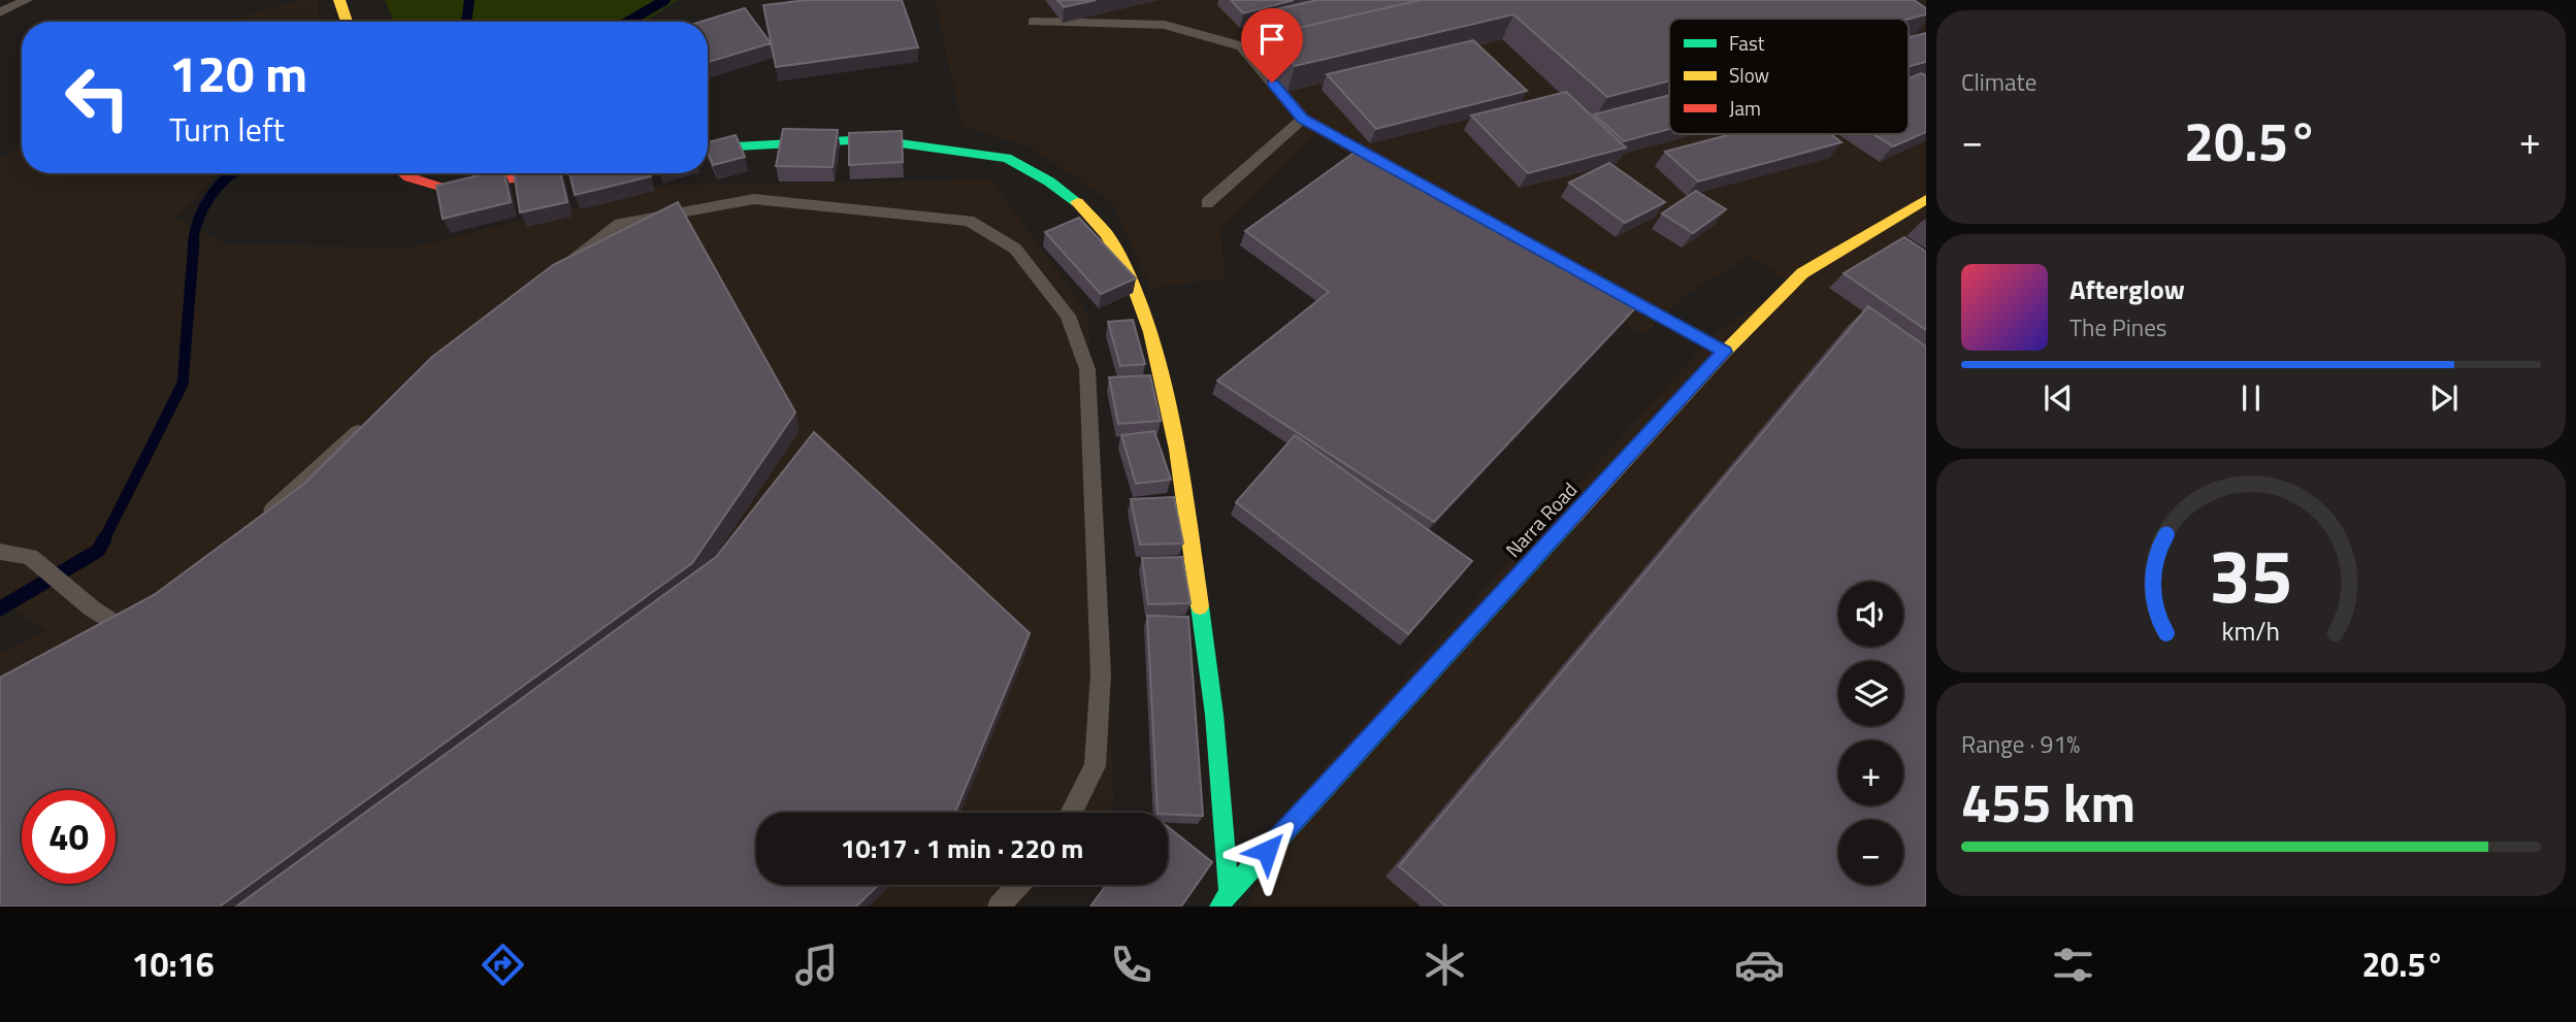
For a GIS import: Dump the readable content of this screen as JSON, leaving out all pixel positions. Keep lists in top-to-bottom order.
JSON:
{
  "streets": {
    "street": ["Narra Road"]
  },
  "legend": ["Fast", "Slow", "Jam"],
  "page": {
    "tile": [
      "Climate",
      ["Range · 91%", "455 km"]
    ],
    "turn": ["120 m", "Turn left"],
    "heat": ["−", "20.5°", "+"],
    "song": ["Afterglow", "The Pines"],
    "map_buttons": ["+", "−"],
    "limit": "40",
    "trip": "10:17 · 1 min · 220 m",
    "tabs": ["10:16", "20.5°"],
    "gauge": ["35", "km/h"]
  }
}
